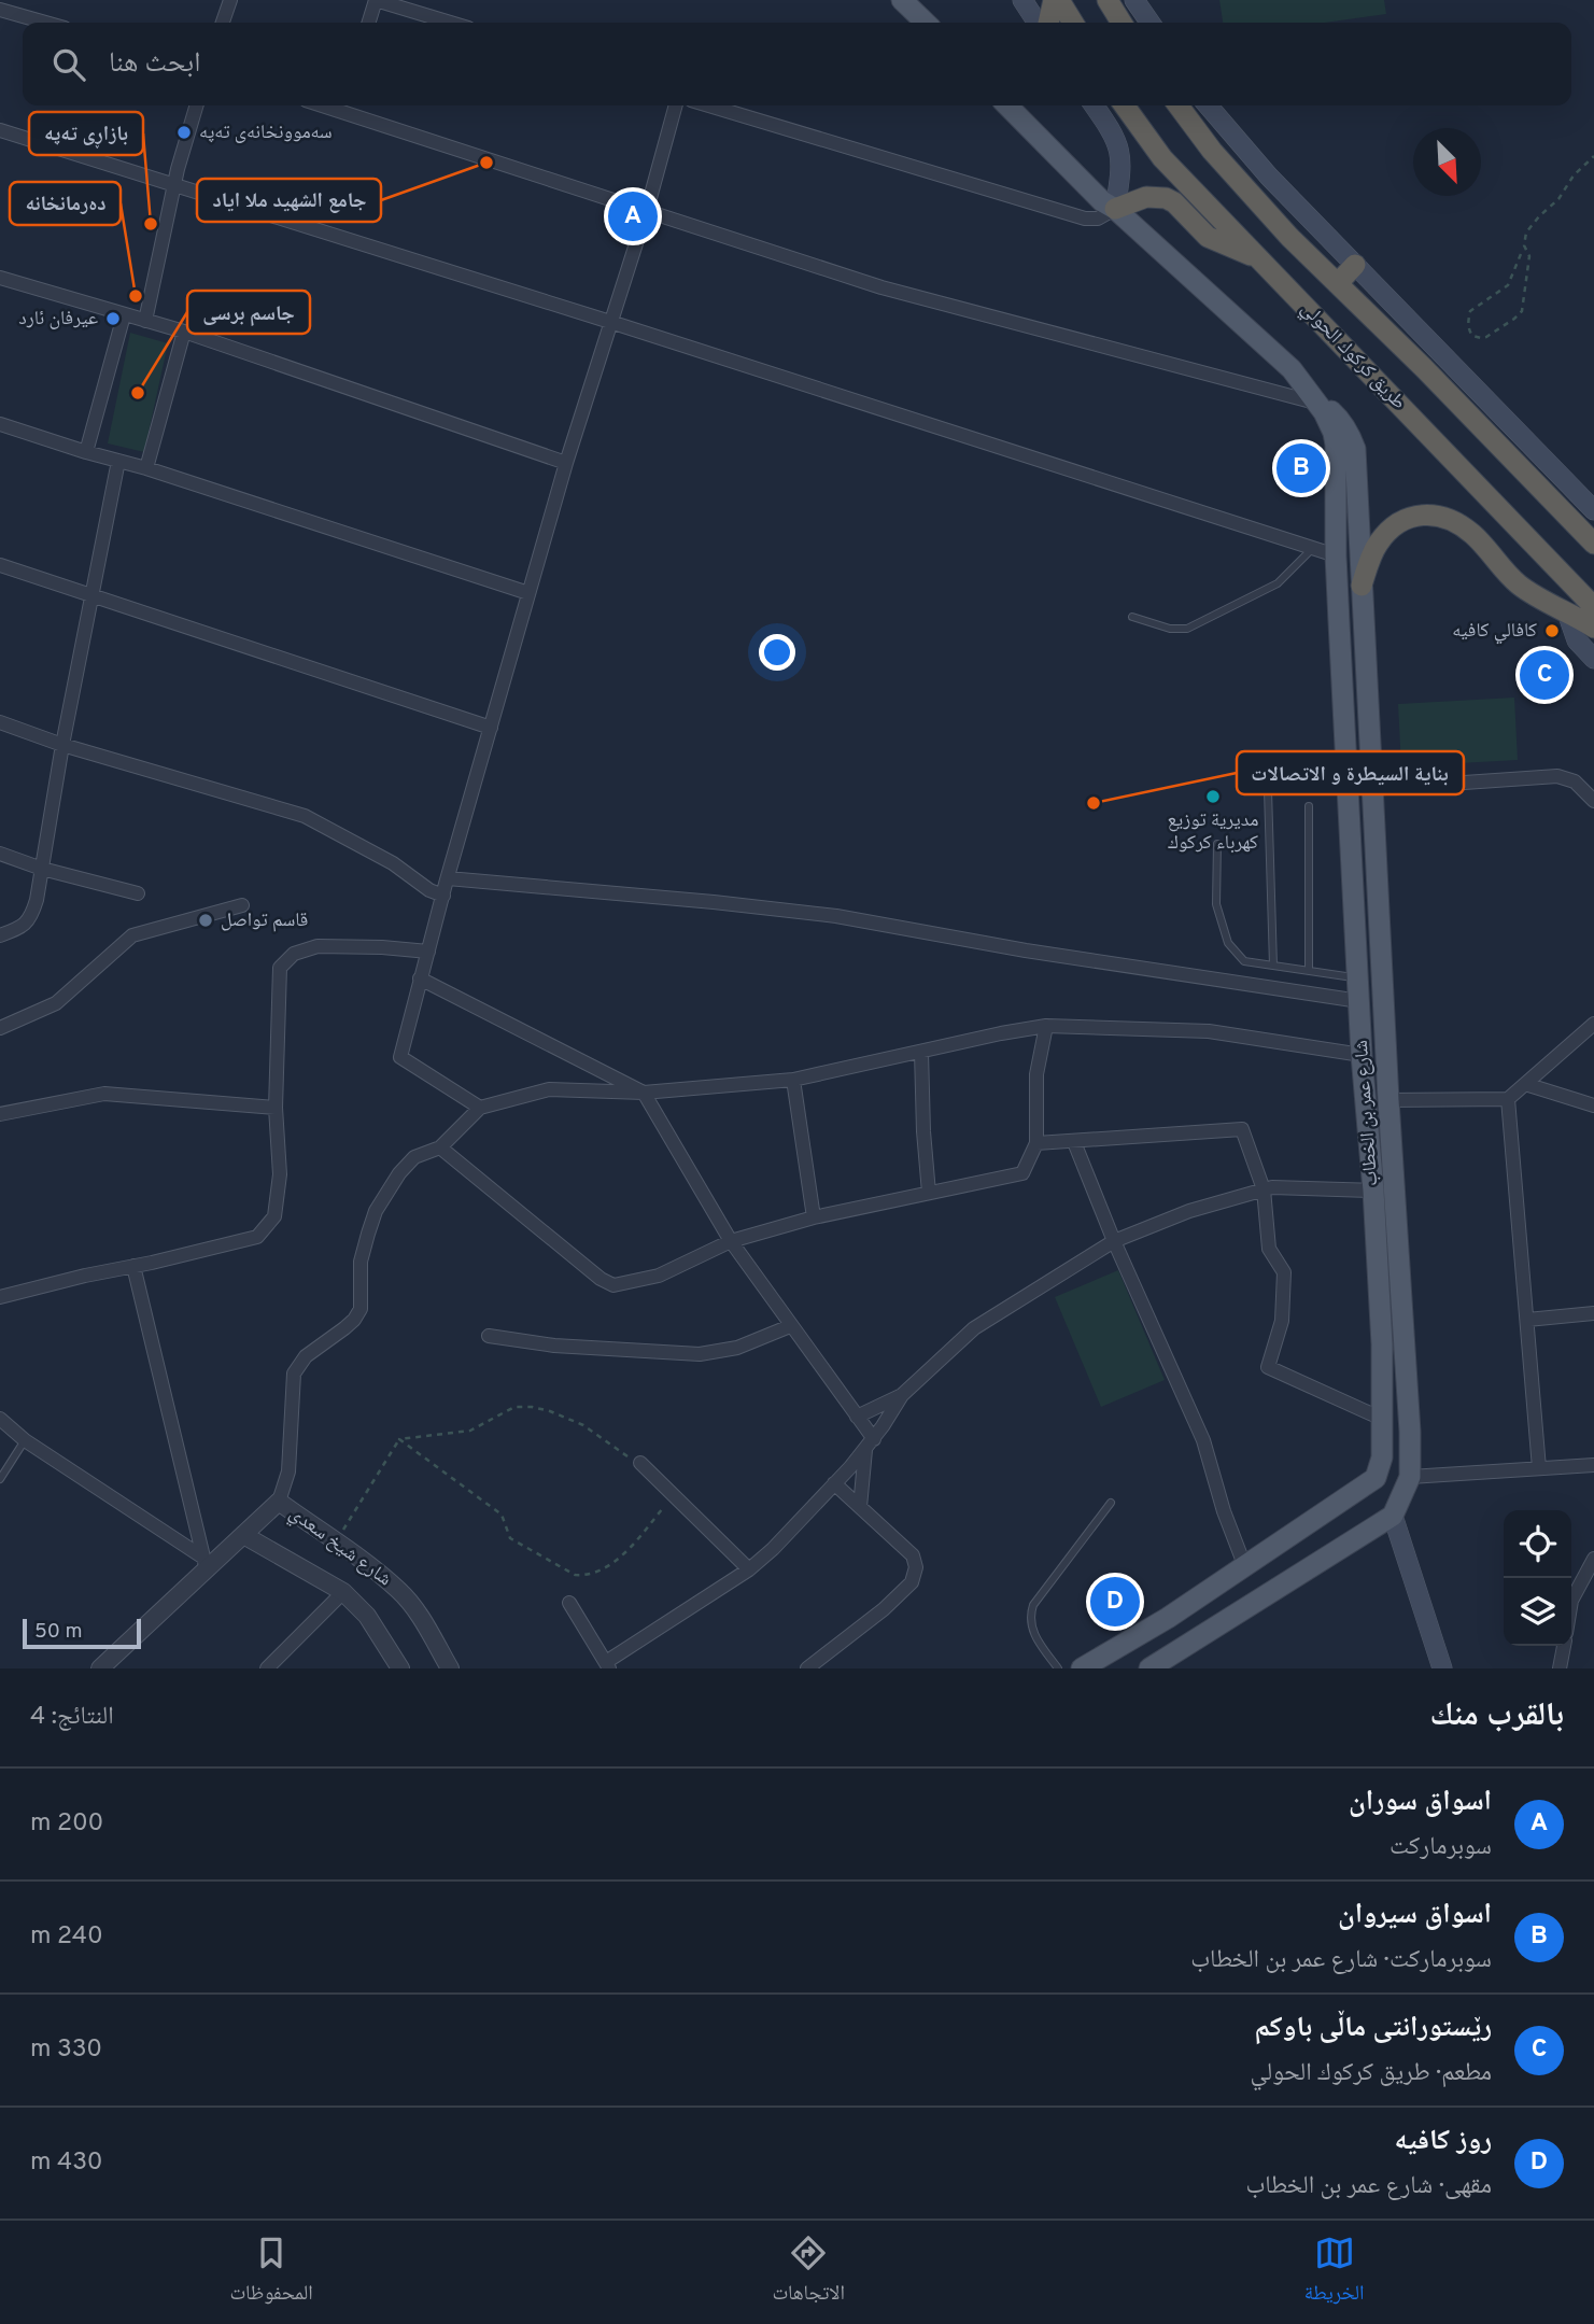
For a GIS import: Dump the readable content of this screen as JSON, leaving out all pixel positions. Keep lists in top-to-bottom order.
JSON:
{
  "streets": {
    "highway": ["طريق كركوك الحولي"],
    "main road": ["شارع عمر بن الخطاب"],
    "street": ["شارع شيخ سعدي"]
  },
  "places": [
    "سەموونخانەی تەپە",
    "جامع الشهيد ملا اياد",
    "بازاڕی تەپە",
    "دەرمانخانە",
    "عیرفان ئارد",
    "جاسم برسی",
    "كافالي كافيه",
    "مديرية توزيع كهرباء كركوك",
    "بناية السيطرة و الاتصالات",
    "قاسم تواصل"
  ],
  "scale_bar": "50 m",
  "north": "bottom right",
  "page": {
    "search": "ابحث هنا",
    "pins": [
      "A",
      "B",
      "C",
      "D"
    ],
    "scale": "50 m",
    "heading": ["بالقرب منك", "النتائج: 4"],
    "list": [
      {
        "mark": "A",
        "name": "اسواق سوران",
        "note": "سوبرماركت",
        "value": "200 m"
      },
      {
        "mark": "B",
        "name": "اسواق سيروان",
        "note": "سوبرماركت · شارع عمر بن الخطاب",
        "value": "240 m"
      },
      {
        "mark": "C",
        "name": "رێستورانتی ماڵی باوکم",
        "note": "مطعم · طريق كركوك الحولي",
        "value": "330 m"
      },
      {
        "mark": "D",
        "name": "روز كافيه",
        "note": "مقهى · شارع عمر بن الخطاب",
        "value": "430 m"
      }
    ],
    "nav": ["الخريطة", "الاتجاهات", "المحفوظات"]
  }
}
